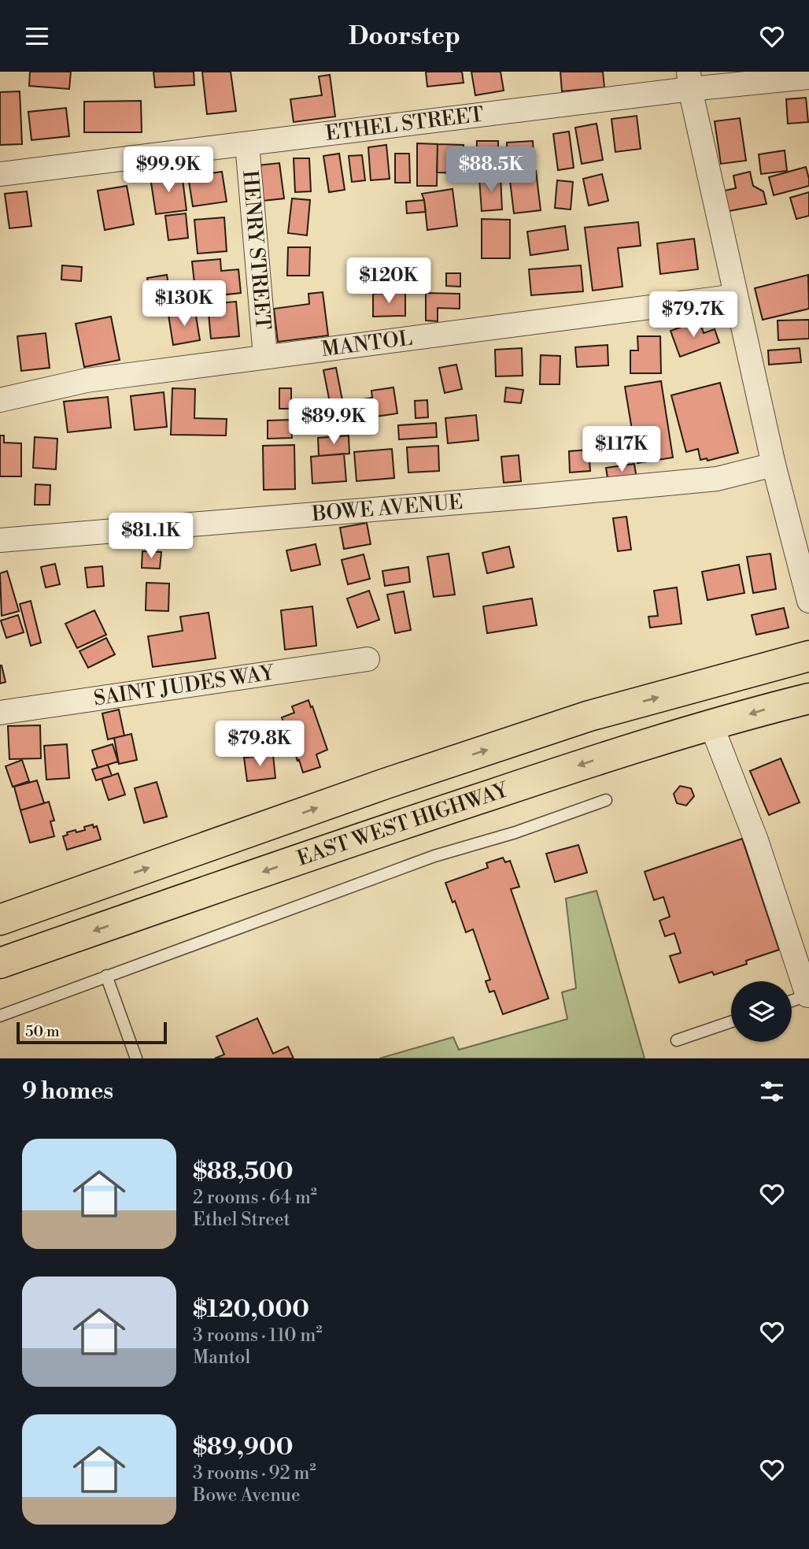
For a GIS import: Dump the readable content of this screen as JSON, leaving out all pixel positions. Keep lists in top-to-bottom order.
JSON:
{
  "streets": {
    "highway": ["EAST WEST HIGHWAY"],
    "street": [
      "ETHEL STREET",
      "HENRY STREET",
      "MANTOL",
      "BOWE AVENUE",
      "SAINT JUDES WAY"
    ]
  },
  "crossings": [
    ["ETHEL STREET", "HENRY STREET"],
    ["HENRY STREET", "MANTOL"]
  ],
  "scale_bar": "50 m",
  "page": {
    "header": "Doorstep",
    "price": [
      "$99.9K",
      "$88.5K",
      "$120K",
      "$130K",
      "$79.7K",
      "$89.9K",
      "$117K",
      "$81.1K",
      "$79.8K"
    ],
    "scale": "50 m",
    "heading": "9 homes",
    "list": [
      {
        "name": "$88,500",
        "note": "2 rooms · 64 m² · Ethel Street"
      },
      {
        "name": "$120,000",
        "note": "3 rooms · 110 m² · Mantol"
      },
      {
        "name": "$89,900",
        "note": "3 rooms · 92 m² · Bowe Avenue"
      }
    ]
  }
}
